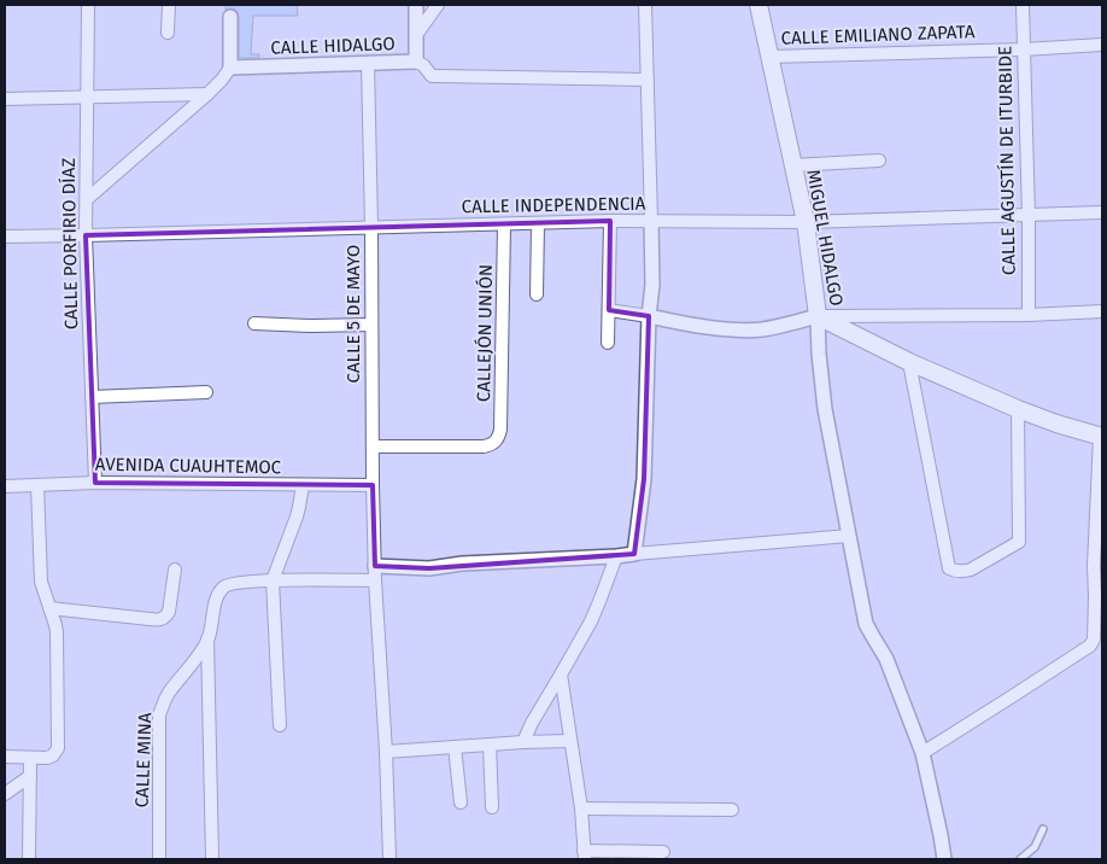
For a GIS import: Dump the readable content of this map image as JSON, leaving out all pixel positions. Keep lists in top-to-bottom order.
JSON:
{
  "streets": {
    "main road": ["MIGUEL HIDALGO"],
    "street": [
      "CALLE EMILIANO ZAPATA",
      "CALLE HIDALGO",
      "CALLE AGUSTÍN DE ITURBIDE",
      "CALLE INDEPENDENCIA",
      "CALLE PORFIRIO DÍAZ",
      "CALLE 5 DE MAYO",
      "CALLEJÓN UNIÓN",
      "AVENIDA CUAUHTEMOC",
      "CALLE MINA"
    ]
  },
  "crossings": [
    ["CALLE EMILIANO ZAPATA", "CALLE AGUSTÍN DE ITURBIDE"],
    ["CALLE EMILIANO ZAPATA", "MIGUEL HIDALGO"],
    ["CALLE HIDALGO", "CALLE 5 DE MAYO"],
    ["CALLE AGUSTÍN DE ITURBIDE", "CALLE INDEPENDENCIA"],
    ["CALLE INDEPENDENCIA", "MIGUEL HIDALGO"],
    ["CALLE INDEPENDENCIA", "CALLE PORFIRIO DÍAZ"],
    ["CALLE INDEPENDENCIA", "CALLE 5 DE MAYO"],
    ["CALLE INDEPENDENCIA", "CALLEJÓN UNIÓN"],
    ["CALLE PORFIRIO DÍAZ", "AVENIDA CUAUHTEMOC"],
    ["CALLE 5 DE MAYO", "CALLEJÓN UNIÓN"],
    ["CALLE 5 DE MAYO", "AVENIDA CUAUHTEMOC"]
  ]
}
